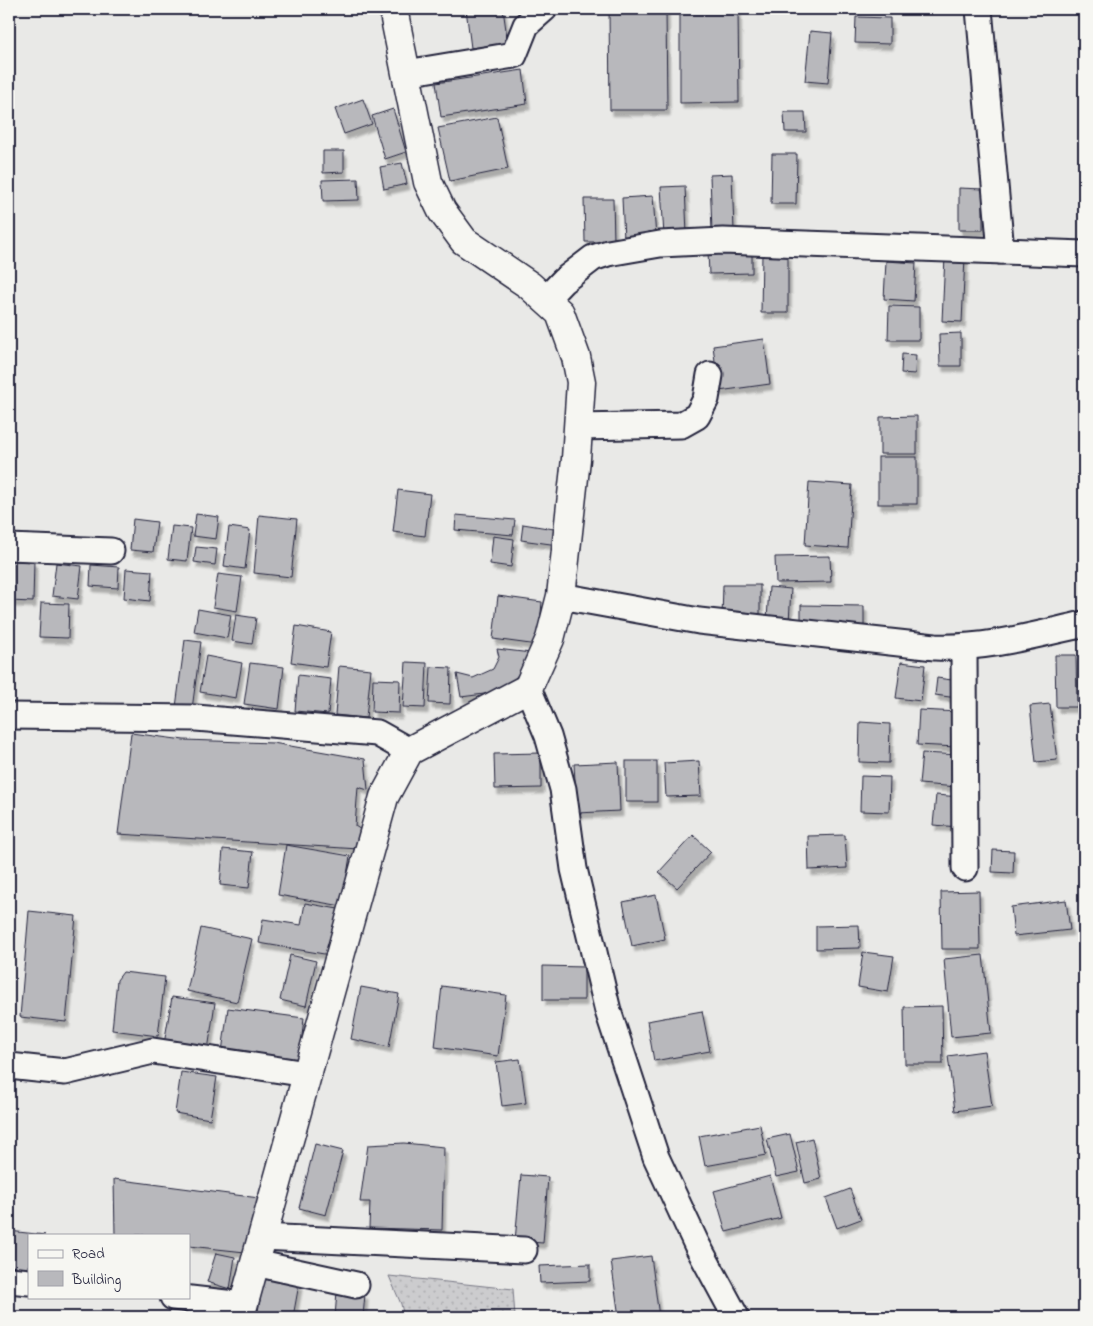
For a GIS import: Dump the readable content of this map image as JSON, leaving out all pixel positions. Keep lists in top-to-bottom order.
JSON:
{
  "legend": ["Road", "Building"]
}
